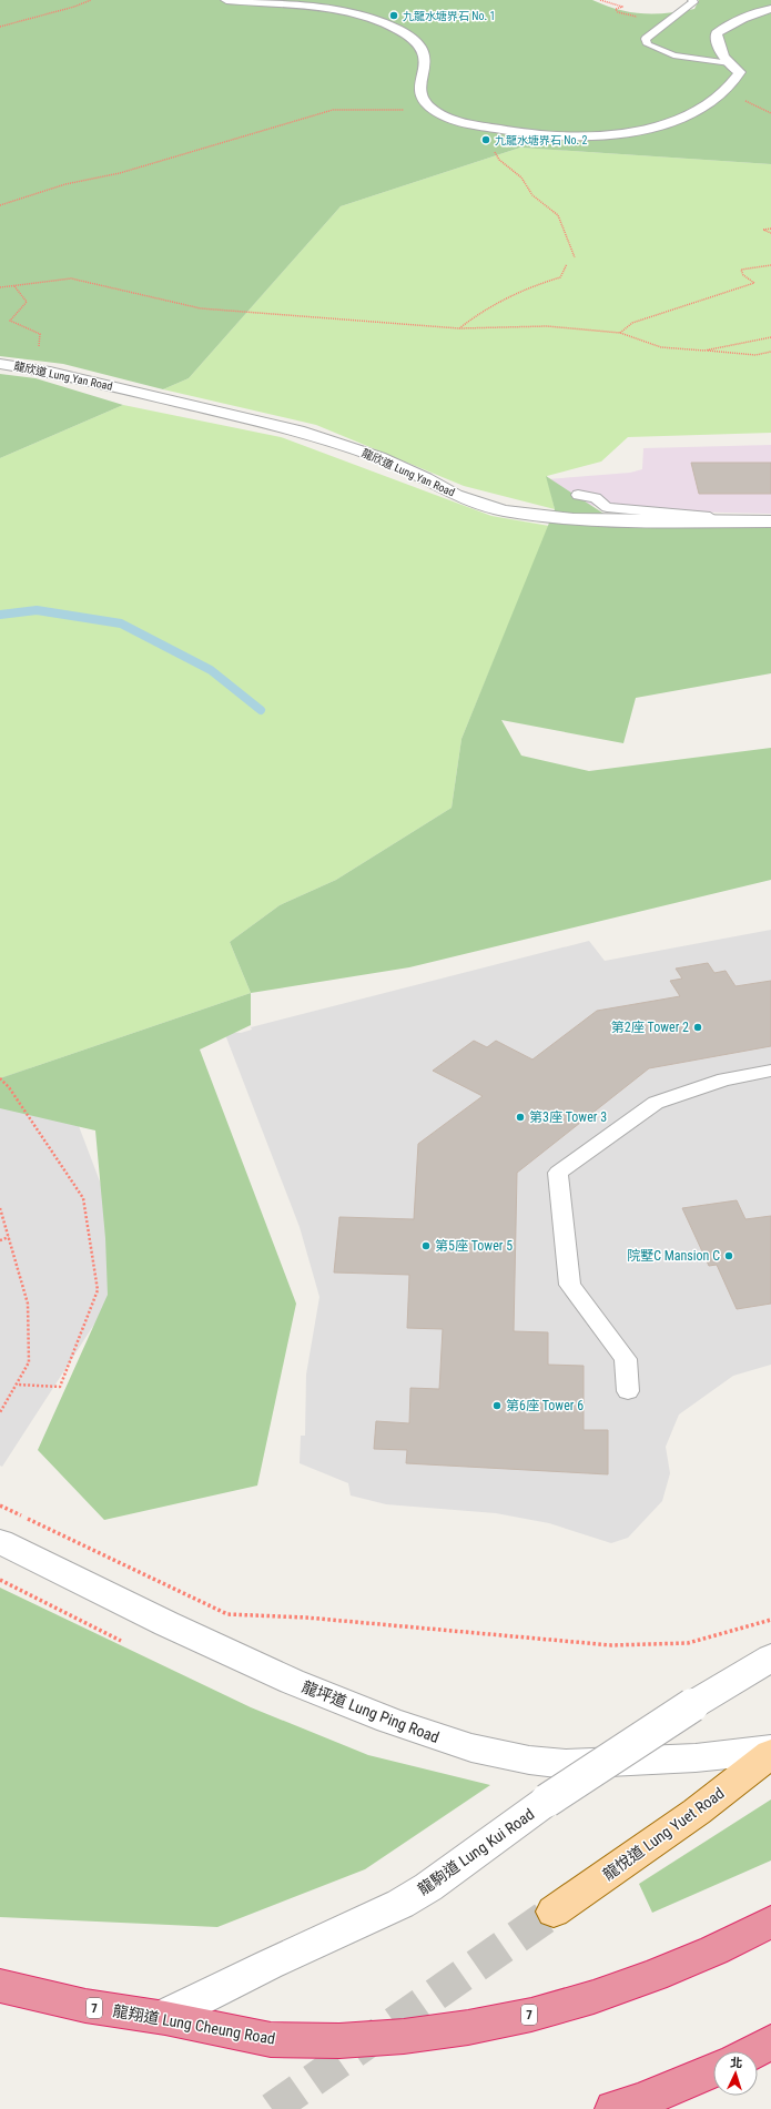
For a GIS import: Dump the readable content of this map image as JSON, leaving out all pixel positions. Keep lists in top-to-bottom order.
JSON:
{
  "streets": {
    "highway": ["7", "龍翔道 Lung Cheung Road"],
    "main road": ["龍悅道 Lung Yuet Road"],
    "street": ["龍欣道 Lung Yan Road", "龍坪道 Lung Ping Road", "龍駒道 Lung Kui Road"]
  },
  "crossings": [
    ["龍駒道 Lung Kui Road", "龍翔道 Lung Cheung Road"]
  ],
  "places": [
    "九龍水塘界石 No. 1",
    "九龍水塘界石 No. 2",
    "第2座 Tower 2",
    "第3座 Tower 3",
    "第5座 Tower 5",
    "院墅C Mansion C",
    "第6座 Tower 6"
  ],
  "north": "top"
}
